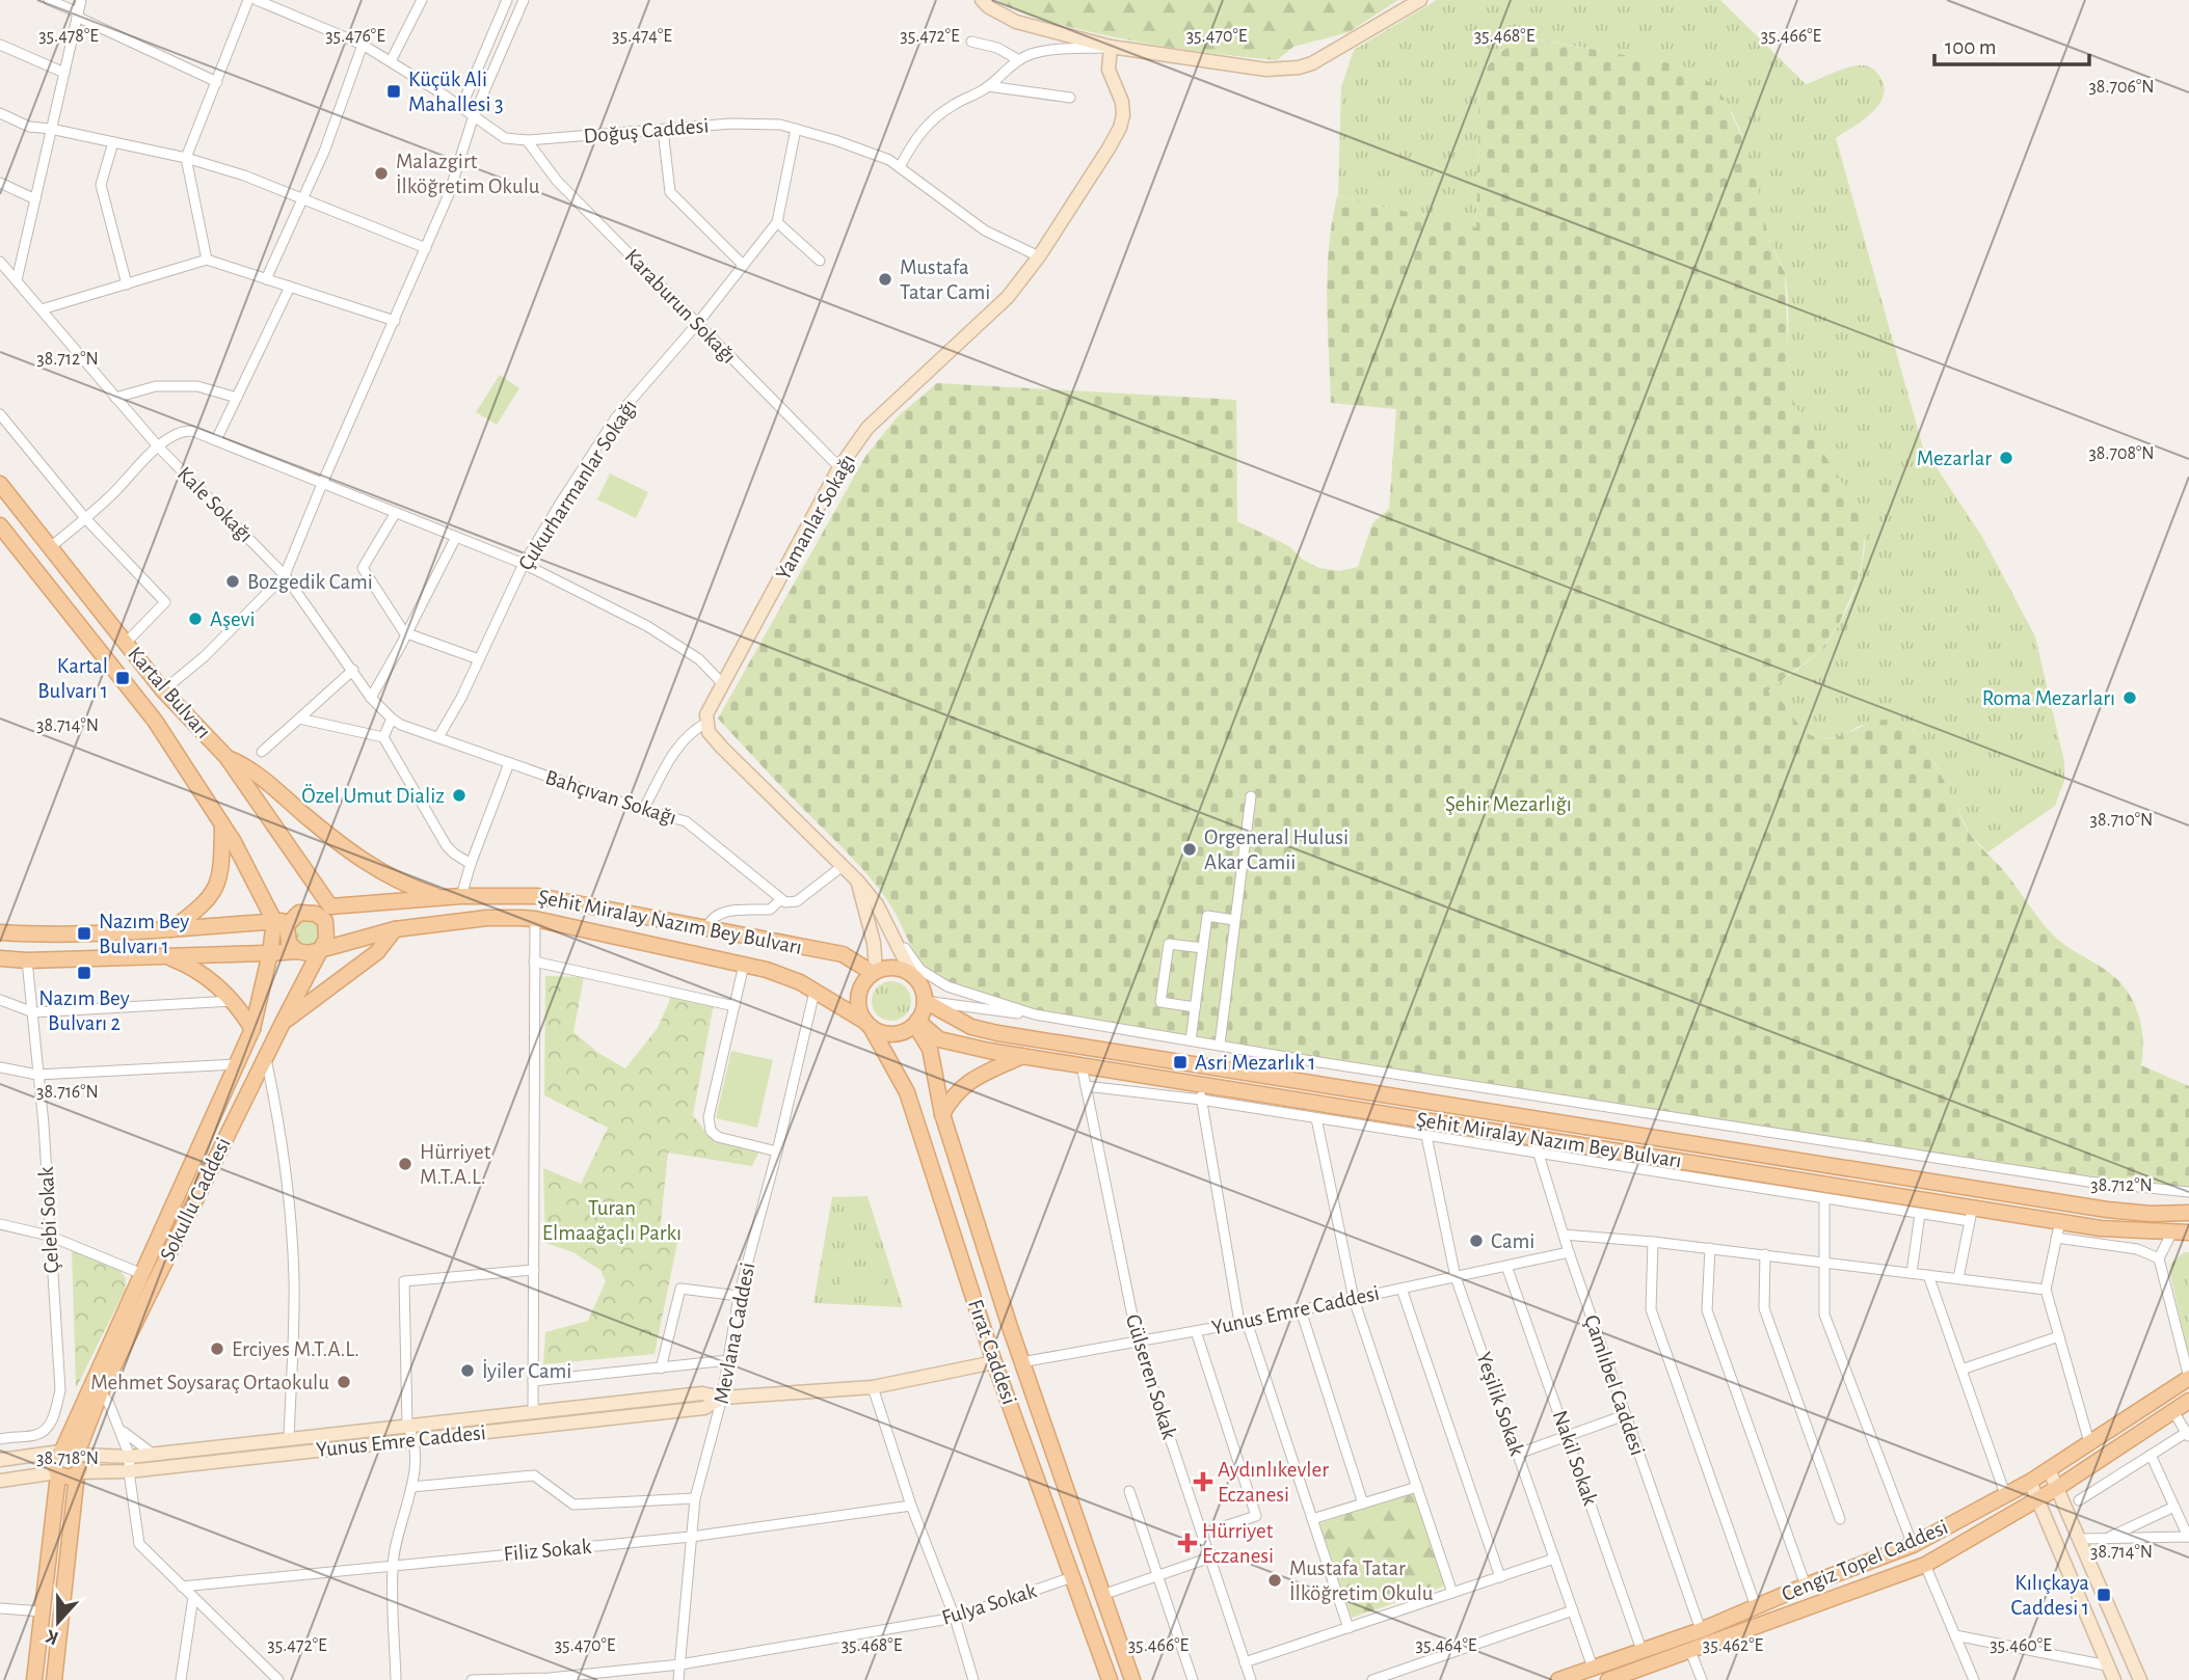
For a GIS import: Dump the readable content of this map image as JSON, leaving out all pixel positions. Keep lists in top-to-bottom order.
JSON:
{
  "streets": {
    "main road": [
      "Kartal Bulvarı",
      "Şehit Miralay Nazım Bey Bulvarı",
      "Sokullu Caddesi",
      "Fırat Caddesi",
      "Cengiz Topel Caddesi"
    ],
    "street": [
      "Doğuş Caddesi",
      "Karaburun Sokağı",
      "Çukurharmanlar Sokağı",
      "Kale Sokağı",
      "Yamanlar Sokağı",
      "Bahçıvan Sokağı",
      "Çelebi Sokak",
      "Yunus Emre Caddesi",
      "Mevlana Caddesi",
      "Gülseren Sokak",
      "Çamlıbel Caddesi",
      "Yeşilik Sokak",
      "Nakil Sokak",
      "Filiz Sokak",
      "Fulya Sokak"
    ]
  },
  "crossings": [
    ["Doğuş Caddesi", "Karaburun Sokağı"],
    ["Doğuş Caddesi", "Yamanlar Sokağı"],
    ["Karaburun Sokağı", "Çukurharmanlar Sokağı"],
    ["Karaburun Sokağı", "Yamanlar Sokağı"],
    ["Çukurharmanlar Sokağı", "Bahçıvan Sokağı"],
    ["Kale Sokağı", "Bahçıvan Sokağı"],
    ["Kartal Bulvarı", "Şehit Miralay Nazım Bey Bulvarı"],
    ["Kartal Bulvarı", "Sokullu Caddesi"],
    ["Şehit Miralay Nazım Bey Bulvarı", "Sokullu Caddesi"],
    ["Şehit Miralay Nazım Bey Bulvarı", "Mevlana Caddesi"],
    ["Şehit Miralay Nazım Bey Bulvarı", "Fırat Caddesi"],
    ["Şehit Miralay Nazım Bey Bulvarı", "Gülseren Sokak"],
    ["Şehit Miralay Nazım Bey Bulvarı", "Çamlıbel Caddesi"],
    ["Sokullu Caddesi", "Yunus Emre Caddesi"],
    ["Yunus Emre Caddesi", "Mevlana Caddesi"],
    ["Yunus Emre Caddesi", "Fırat Caddesi"],
    ["Yunus Emre Caddesi", "Gülseren Sokak"],
    ["Yunus Emre Caddesi", "Çamlıbel Caddesi"],
    ["Yunus Emre Caddesi", "Yeşilik Sokak"],
    ["Yunus Emre Caddesi", "Nakil Sokak"],
    ["Mevlana Caddesi", "Filiz Sokak"],
    ["Mevlana Caddesi", "Fulya Sokak"],
    ["Fırat Caddesi", "Fulya Sokak"],
    ["Çamlıbel Caddesi", "Cengiz Topel Caddesi"],
    ["Yeşilik Sokak", "Cengiz Topel Caddesi"],
    ["Nakil Sokak", "Cengiz Topel Caddesi"]
  ],
  "parks": ["Şehir Mezarlığı", "Turan Elmaağaçlı Parkı"],
  "places": {
    "transit": [
      "Küçük Ali Mahallesi 3",
      "Kartal Bulvarı 1",
      "Nazım Bey Bulvarı 1",
      "Nazım Bey Bulvarı 2",
      "Asri Mezarlık 1",
      "Kılıçkaya Caddesi 1"
    ],
    "other": [
      "Malazgirt İlköğretim Okulu",
      "Mustafa Tatar Cami",
      "Mezarlar",
      "Bozgedik Cami",
      "Aşevi",
      "Roma Mezarları",
      "Özel Umut Dializ",
      "Orgeneral Hulusi Akar Camii",
      "Hürriyet M.T.A.L.",
      "Cami",
      "Erciyes M.T.A.L.",
      "İyiler Cami",
      "Mehmet Soysaraç Ortaokulu",
      "Mustafa Tatar İlköğretim Okulu"
    ],
    "health": ["Aydınlıkevler Eczanesi", "Hürriyet Eczanesi"]
  },
  "scale_bar": "100 m",
  "north": "bottom",
  "coordinates": [
    "35.476°E",
    "35.478°E",
    "35.474°E",
    "35.472°E",
    "35.470°E",
    "35.468°E",
    "35.466°E",
    "38.706°N",
    "38.712°N",
    "38.708°N",
    "38.714°N",
    "38.710°N",
    "38.716°N",
    "38.718°N",
    "35.464°E",
    "35.462°E",
    "35.460°E"
  ]
}
